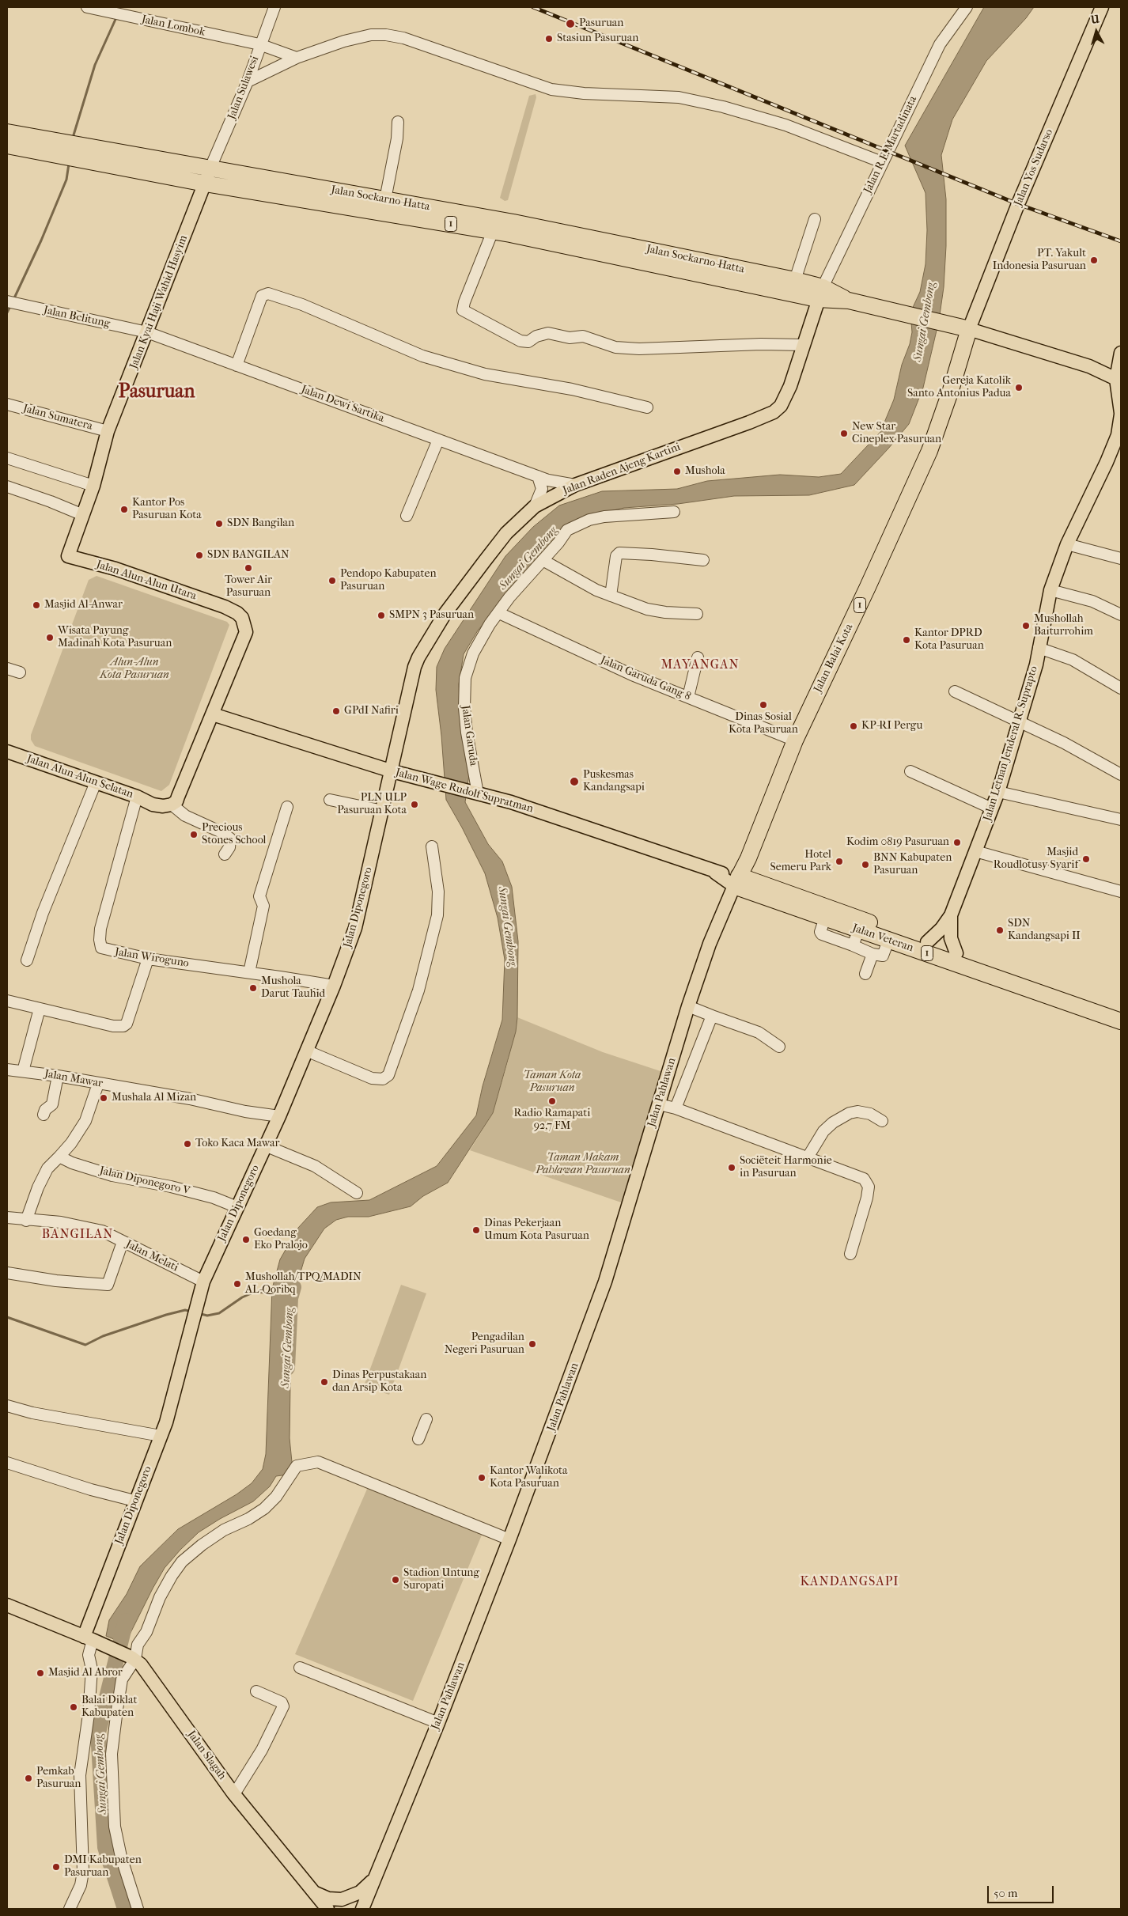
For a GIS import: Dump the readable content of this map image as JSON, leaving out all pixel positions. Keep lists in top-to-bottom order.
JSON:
{
  "streets": {
    "highway": [
      "Jalan Soekarno-Hatta",
      "1",
      "Jalan Balai Kota",
      "Jalan Veteran"
    ],
    "main road": [
      "Jalan Yos Sudarso",
      "Jalan Kyai Haji Wahid Hasyim",
      "Jalan Raden Ajeng Kartini",
      "Jalan Alun-Alun Utara",
      "Jalan Letnan Jenderal R. Suprapto",
      "Jalan Alun-Alun Selatan",
      "Jalan Wage Rudolf Supratman",
      "Jalan Diponegoro",
      "Jalan Pahlawan",
      "Jalan Slagah"
    ],
    "street": [
      "Jalan Lombok",
      "Jalan Sulawesi",
      "Jalan R.E. Martadinata",
      "Jalan Belitung",
      "Jalan Dewi Sartika",
      "Jalan Sumatera",
      "Jalan Garuda Gang 8",
      "Jalan Garuda",
      "Jalan Wiroguno",
      "Jalan Mawar",
      "Jalan Diponegoro V",
      "Jalan Melati"
    ]
  },
  "crossings": [
    ["Jalan Lombok", "Jalan Sulawesi"],
    ["Jalan Sulawesi", "Jalan Soekarno-Hatta"],
    ["Jalan Sulawesi", "Jalan Kyai Haji Wahid Hasyim"],
    ["Jalan R.E. Martadinata", "Jalan Soekarno-Hatta"],
    ["Jalan R.E. Martadinata", "1"],
    ["Jalan R.E. Martadinata", "Jalan Raden Ajeng Kartini"],
    ["Jalan Yos Sudarso", "1"],
    ["Jalan Yos Sudarso", "Jalan Balai Kota"],
    ["Jalan Soekarno-Hatta", "1"],
    ["Jalan Soekarno-Hatta", "Jalan Kyai Haji Wahid Hasyim"],
    ["Jalan Soekarno-Hatta", "Jalan Raden Ajeng Kartini"],
    ["1", "Jalan Raden Ajeng Kartini"],
    ["1", "Jalan Balai Kota"],
    ["1", "Jalan Letnan Jenderal R. Suprapto"],
    ["Jalan Kyai Haji Wahid Hasyim", "Jalan Belitung"],
    ["Jalan Kyai Haji Wahid Hasyim", "Jalan Dewi Sartika"],
    ["Jalan Kyai Haji Wahid Hasyim", "Jalan Sumatera"],
    ["Jalan Kyai Haji Wahid Hasyim", "Jalan Alun-Alun Utara"],
    ["Jalan Belitung", "Jalan Dewi Sartika"],
    ["Jalan Dewi Sartika", "Jalan Raden Ajeng Kartini"],
    ["Jalan Raden Ajeng Kartini", "Jalan Wage Rudolf Supratman"],
    ["Jalan Raden Ajeng Kartini", "Jalan Diponegoro"],
    ["Jalan Alun-Alun Utara", "Jalan Alun-Alun Selatan"],
    ["Jalan Alun-Alun Utara", "Jalan Wage Rudolf Supratman"],
    ["Jalan Balai Kota", "Jalan Garuda Gang 8"],
    ["Jalan Balai Kota", "Jalan Wage Rudolf Supratman"],
    ["Jalan Balai Kota", "Jalan Veteran"],
    ["Jalan Balai Kota", "Jalan Pahlawan"],
    ["Jalan Garuda Gang 8", "Jalan Garuda"],
    ["Jalan Garuda", "Jalan Wage Rudolf Supratman"],
    ["Jalan Alun-Alun Selatan", "Jalan Wiroguno"],
    ["Jalan Wage Rudolf Supratman", "Jalan Diponegoro"],
    ["Jalan Wage Rudolf Supratman", "Jalan Veteran"],
    ["Jalan Wage Rudolf Supratman", "Jalan Pahlawan"],
    ["Jalan Diponegoro", "Jalan Wiroguno"],
    ["Jalan Diponegoro", "Jalan Mawar"],
    ["Jalan Diponegoro", "Jalan Diponegoro V"],
    ["Jalan Diponegoro", "Jalan Melati"],
    ["Jalan Diponegoro", "Jalan Slagah"],
    ["Jalan Veteran", "Jalan Pahlawan"]
  ],
  "districts": [
    "Pasuruan",
    "MAYANGAN",
    "BANGILAN",
    "KANDANGSAPI"
  ],
  "water": ["Sungai Gembong"],
  "parks": ["Alun-Alun Kota Pasuruan", "Taman Kota Pasuruan", "Taman Makam Pahlawan Pasuruan"],
  "places": [
    "Pasuruan",
    "Stasiun Pasuruan",
    "PT. Yakult Indonesia Pasuruan",
    "Gereja Katolik Santo Antonius Padua",
    "New Star Cineplex Pasuruan",
    "Mushola",
    "Kantor Pos Pasuruan Kota",
    "SDN Bangilan",
    "SDN BANGILAN",
    "Tower Air Pasuruan",
    "Pendopo Kabupaten Pasuruan",
    "Masjid Al-Anwar",
    "SMPN 3 Pasuruan",
    "Mushollah Baiturrohim",
    "Wisata Payung Madinah Kota Pasuruan",
    "Kantor DPRD Kota Pasuruan",
    "Dinas Sosial Kota Pasuruan",
    "GPdI Nafiri",
    "KP-RI Pergu",
    "Puskesmas Kandangsapi",
    "PLN ULP Pasuruan Kota",
    "Precious Stones School",
    "Kodim 0819 Pasuruan",
    "Masjid Roudlotusy Syarif",
    "Hotel Semeru Park",
    "BNN Kabupaten Pasuruan",
    "SDN Kandangsapi II",
    "Mushola Darut Tauhid",
    "Mushala Al Mizan",
    "Radio Ramapati 92,7 FM",
    "Toko Kaca Mawar",
    "Sociëteit Harmonie in Pasuruan",
    "Dinas Pekerjaan Umum Kota Pasuruan",
    "Goedang Eko Pralojo",
    "Mushollah/TPQ/MADIN AL-Qoribq",
    "Pengadilan Negeri Pasuruan",
    "Dinas Perpustakaan dan Arsip Kota",
    "Kantor Walikota Kota Pasuruan",
    "Stadion Untung Suropati",
    "Masjid Al Abror",
    "Balai Diklat Kabupaten",
    "Pemkab Pasuruan",
    "DMI Kabupaten Pasuruan"
  ],
  "scale_bar": "50 m",
  "north": "top"
}
